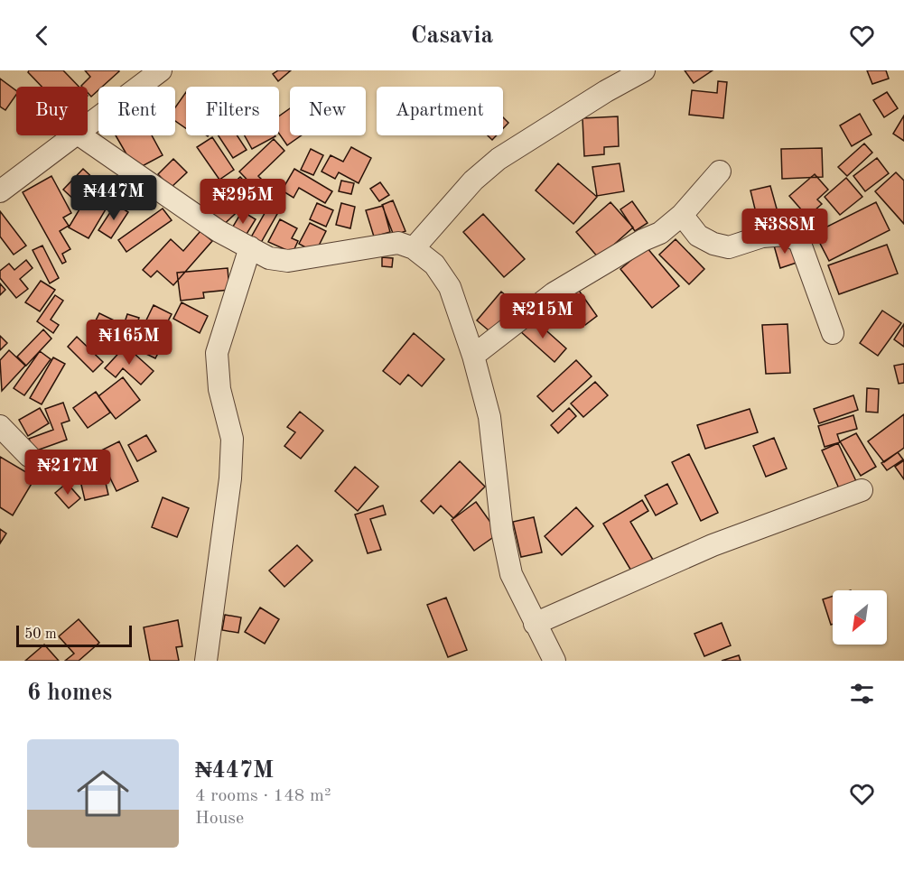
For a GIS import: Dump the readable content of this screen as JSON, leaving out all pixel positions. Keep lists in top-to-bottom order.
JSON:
{
  "scale_bar": "50 m",
  "north": "bottom left",
  "page": {
    "header": "Casavia",
    "chip": [
      "Buy",
      "Rent",
      "Filters",
      "New",
      "Apartment"
    ],
    "price": [
      "₦447M",
      "₦295M",
      "₦388M",
      "₦215M",
      "₦165M",
      "₦217M"
    ],
    "scale": "50 m",
    "heading": "6 homes",
    "list": [
      {
        "name": "₦447M",
        "note": "4 rooms · 148 m² · House"
      }
    ]
  }
}
